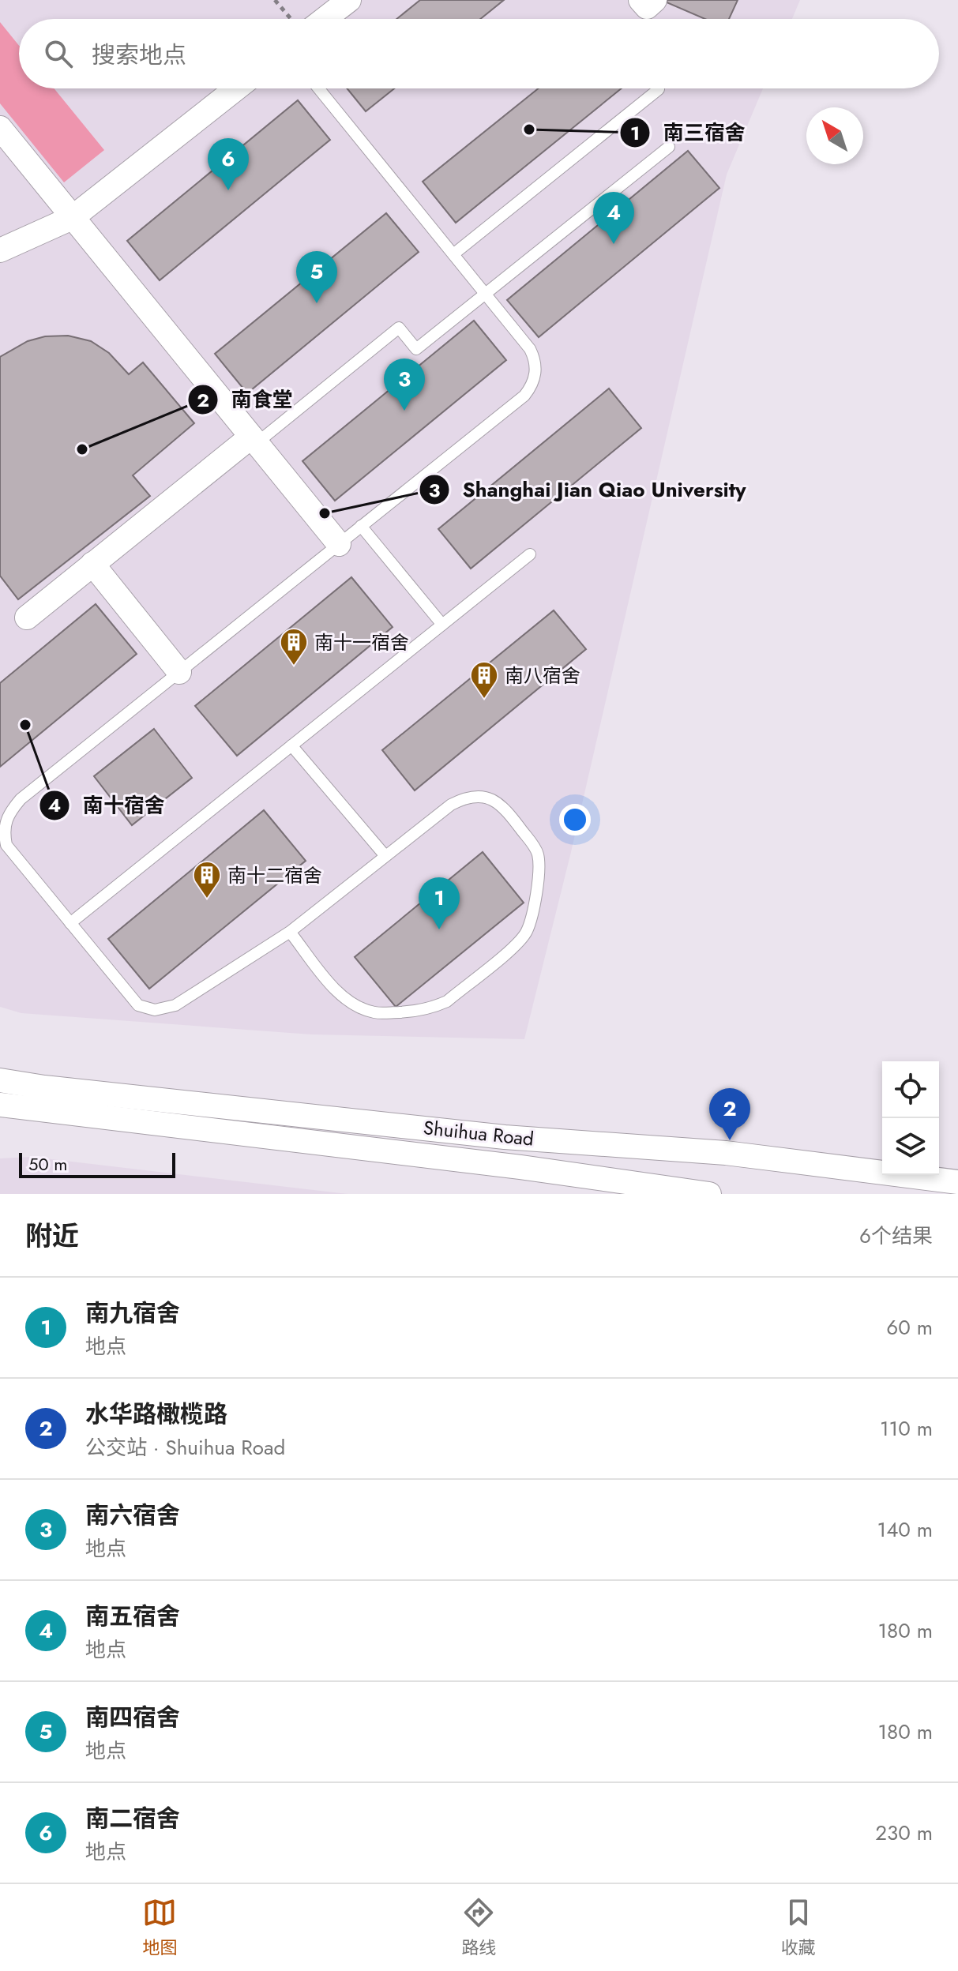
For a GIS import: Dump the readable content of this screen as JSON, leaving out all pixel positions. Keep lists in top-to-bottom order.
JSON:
{
  "streets": {
    "street": ["Shuihua Road"]
  },
  "places": {
    "other": [
      "南三宿舍",
      "南食堂",
      "Shanghai Jian Qiao University",
      "南十宿舍"
    ],
    "building": ["南十一宿舍", "南八宿舍", "南十二宿舍"]
  },
  "scale_bar": "50 m",
  "north": "top left",
  "page": {
    "search": "搜索地点",
    "pins": [
      "6",
      "4",
      "5",
      "3",
      "1",
      "2"
    ],
    "scale": "50 m",
    "heading": ["附近", "6个结果"],
    "list": [
      {
        "mark": "1",
        "name": "南九宿舍",
        "note": "地点",
        "value": "60 m"
      },
      {
        "mark": "2",
        "name": "水华路橄榄路",
        "note": "公交站 · Shuihua Road",
        "value": "110 m"
      },
      {
        "mark": "3",
        "name": "南六宿舍",
        "note": "地点",
        "value": "140 m"
      },
      {
        "mark": "4",
        "name": "南五宿舍",
        "note": "地点",
        "value": "180 m"
      },
      {
        "mark": "5",
        "name": "南四宿舍",
        "note": "地点",
        "value": "180 m"
      },
      {
        "mark": "6",
        "name": "南二宿舍",
        "note": "地点",
        "value": "230 m"
      }
    ],
    "nav": ["地图", "路线", "收藏"]
  }
}
